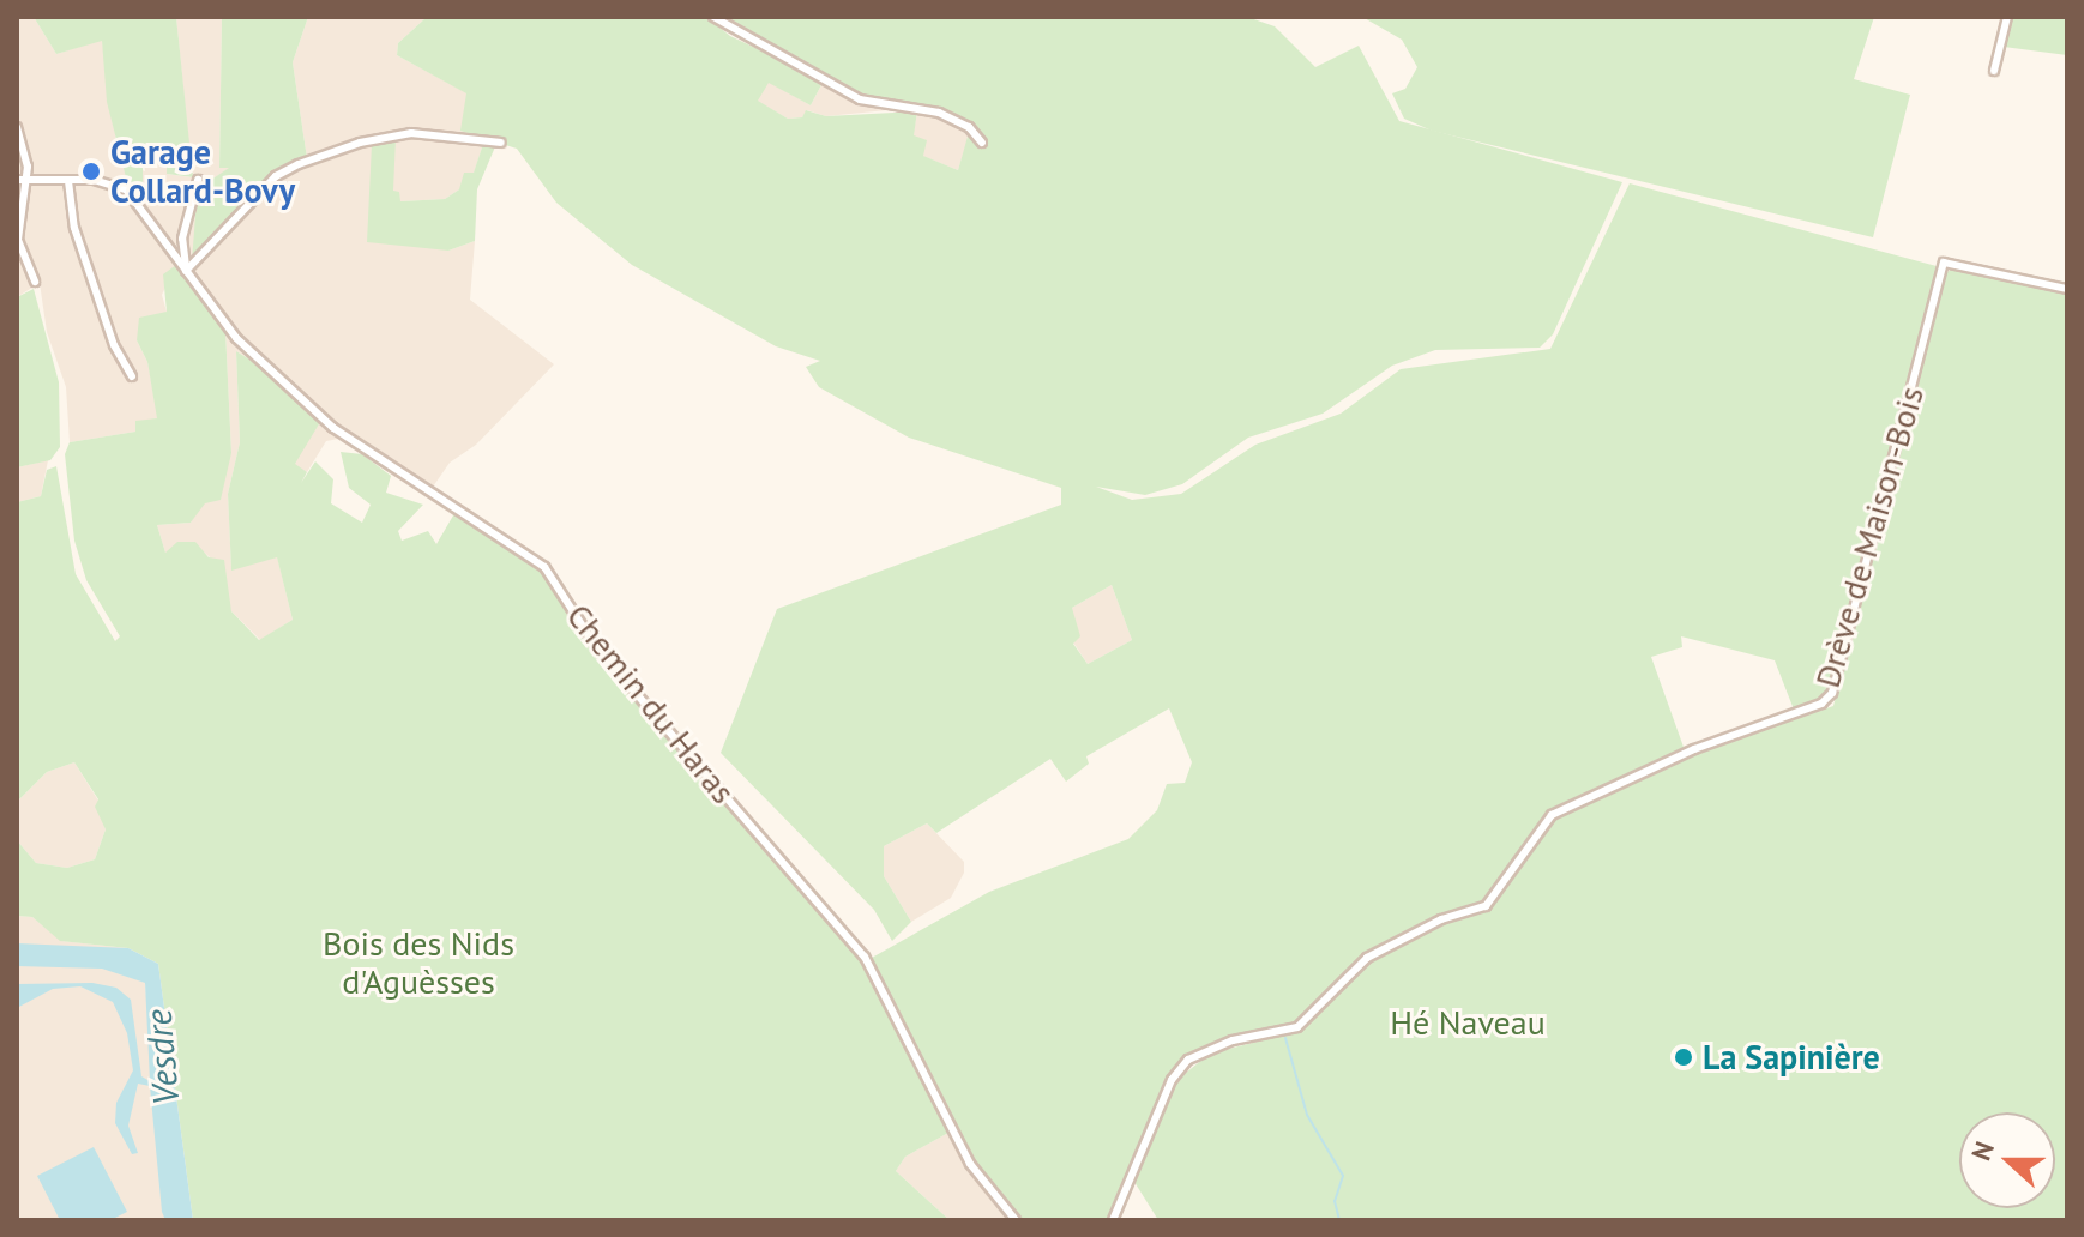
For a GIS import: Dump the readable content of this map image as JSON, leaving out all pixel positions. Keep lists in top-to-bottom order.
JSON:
{
  "streets": {
    "street": ["Drève de Maison-Bois", "Chemin du Haras"]
  },
  "water": ["Vesdre"],
  "parks": ["Bois des Nids d'Aguèsses", "Hé Naveau"],
  "places": ["Garage Collard-Bovy", "La Sapinière"],
  "north": "left"
}
